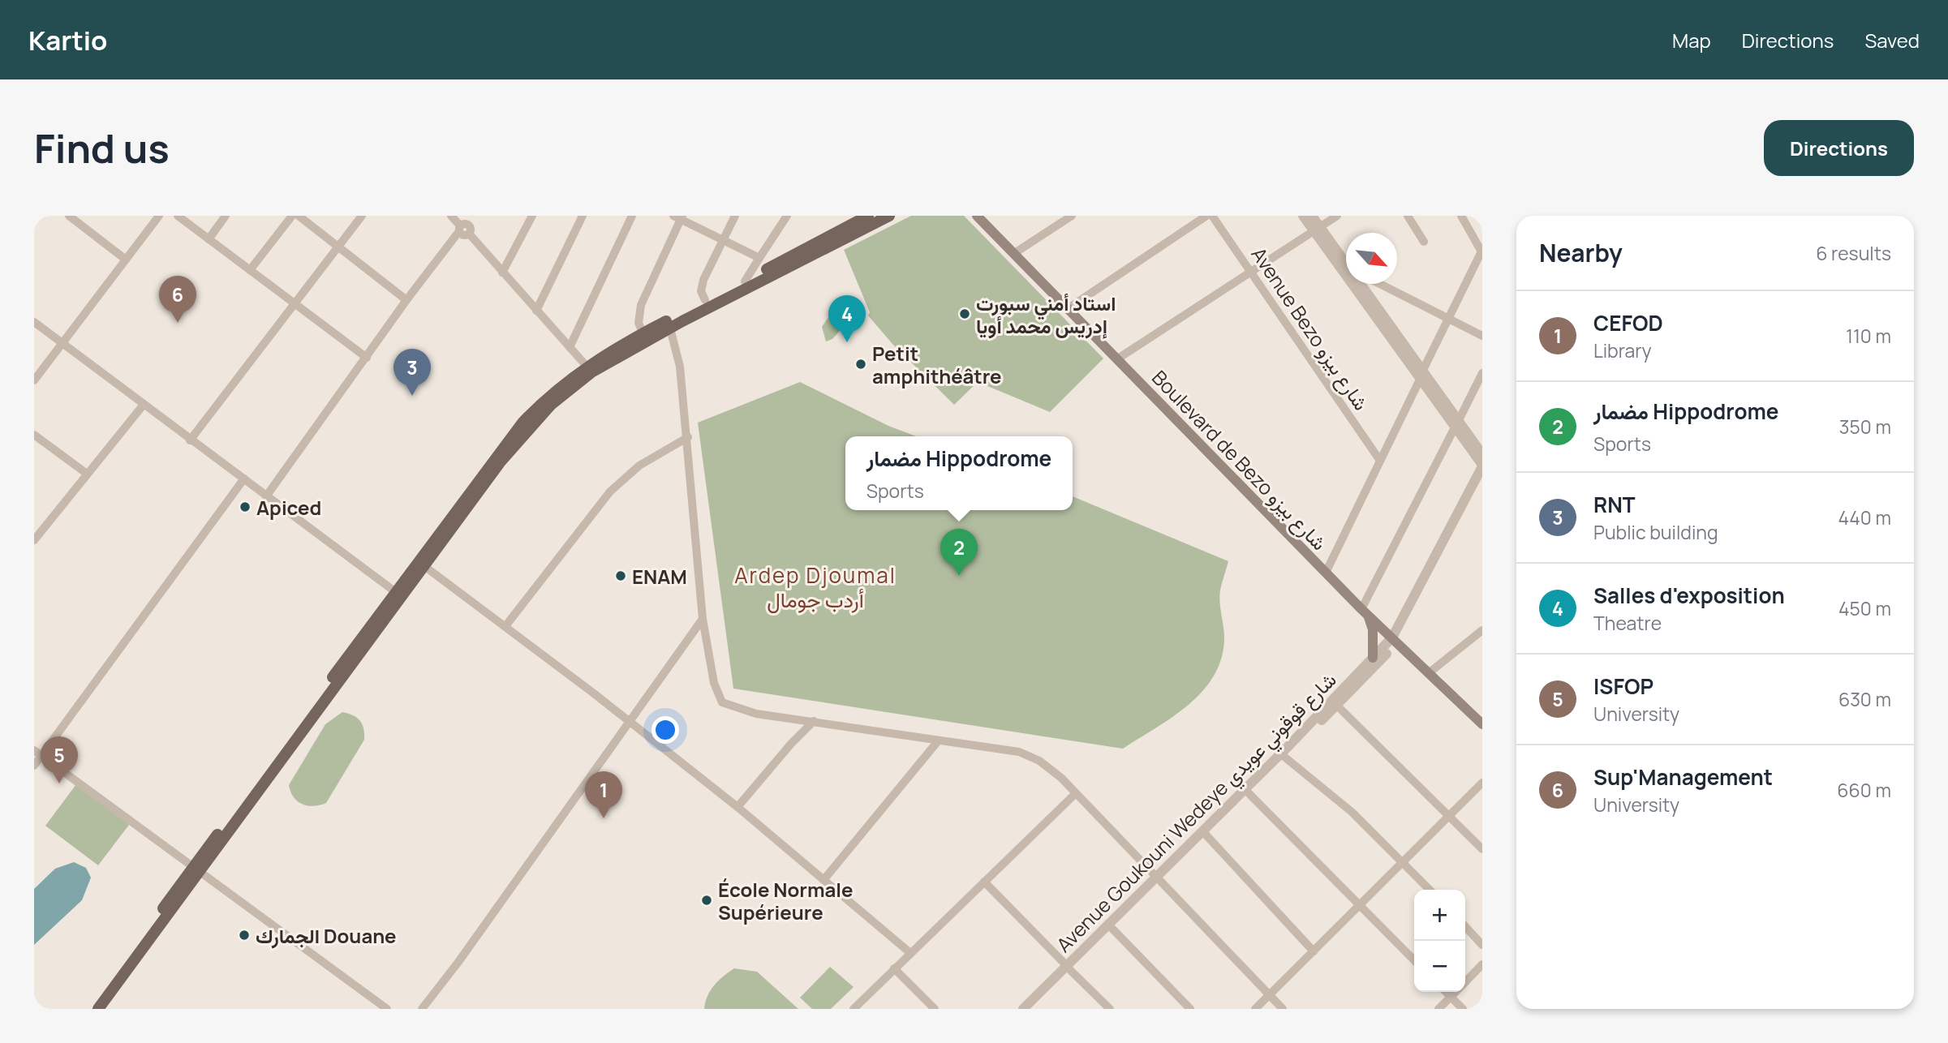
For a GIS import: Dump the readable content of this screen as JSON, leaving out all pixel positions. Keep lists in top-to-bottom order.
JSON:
{
  "streets": {
    "main road": ["Boulevard de Bezo شارع بيزو"],
    "street": ["Avenue Bezo شارع بيزو", "Avenue Goukouni Wedeye شارع قوقوني عويدي"]
  },
  "crossings": [
    ["Boulevard de Bezo شارع بيزو", "Avenue Goukouni Wedeye شارع قوقوني عويدي"]
  ],
  "districts": ["Ardep Djoumal أردب جومال"],
  "places": [
    "استاد أمني سبورت إدريس محمد أويا",
    "Petit amphithéâtre",
    "Apiced",
    "ENAM",
    "École Normale Supérieure",
    "الجمارك Douane"
  ],
  "north": "bottom right",
  "page": {
    "header": "Kartio",
    "nav": ["Map", "Directions", "Saved"],
    "buttons": "Directions",
    "title": "Find us",
    "heading": ["Nearby", "6 results"],
    "pins": [
      "6",
      "4",
      "3",
      "2",
      "5",
      "1"
    ],
    "list": [
      {
        "mark": "1",
        "name": "CEFOD",
        "note": "Library",
        "value": "110 m"
      },
      {
        "mark": "2",
        "name": "مضمار Hippodrome",
        "note": "Sports",
        "value": "350 m"
      },
      {
        "mark": "3",
        "name": "RNT",
        "note": "Public building",
        "value": "440 m"
      },
      {
        "mark": "4",
        "name": "Salles d'exposition",
        "note": "Theatre",
        "value": "450 m"
      },
      {
        "mark": "5",
        "name": "ISFOP",
        "note": "University",
        "value": "630 m"
      },
      {
        "mark": "6",
        "name": "Sup'Management",
        "note": "University",
        "value": "660 m"
      }
    ],
    "popup": ["مضمار Hippodrome", "Sports"],
    "map_buttons": ["+", "−"]
  }
}
